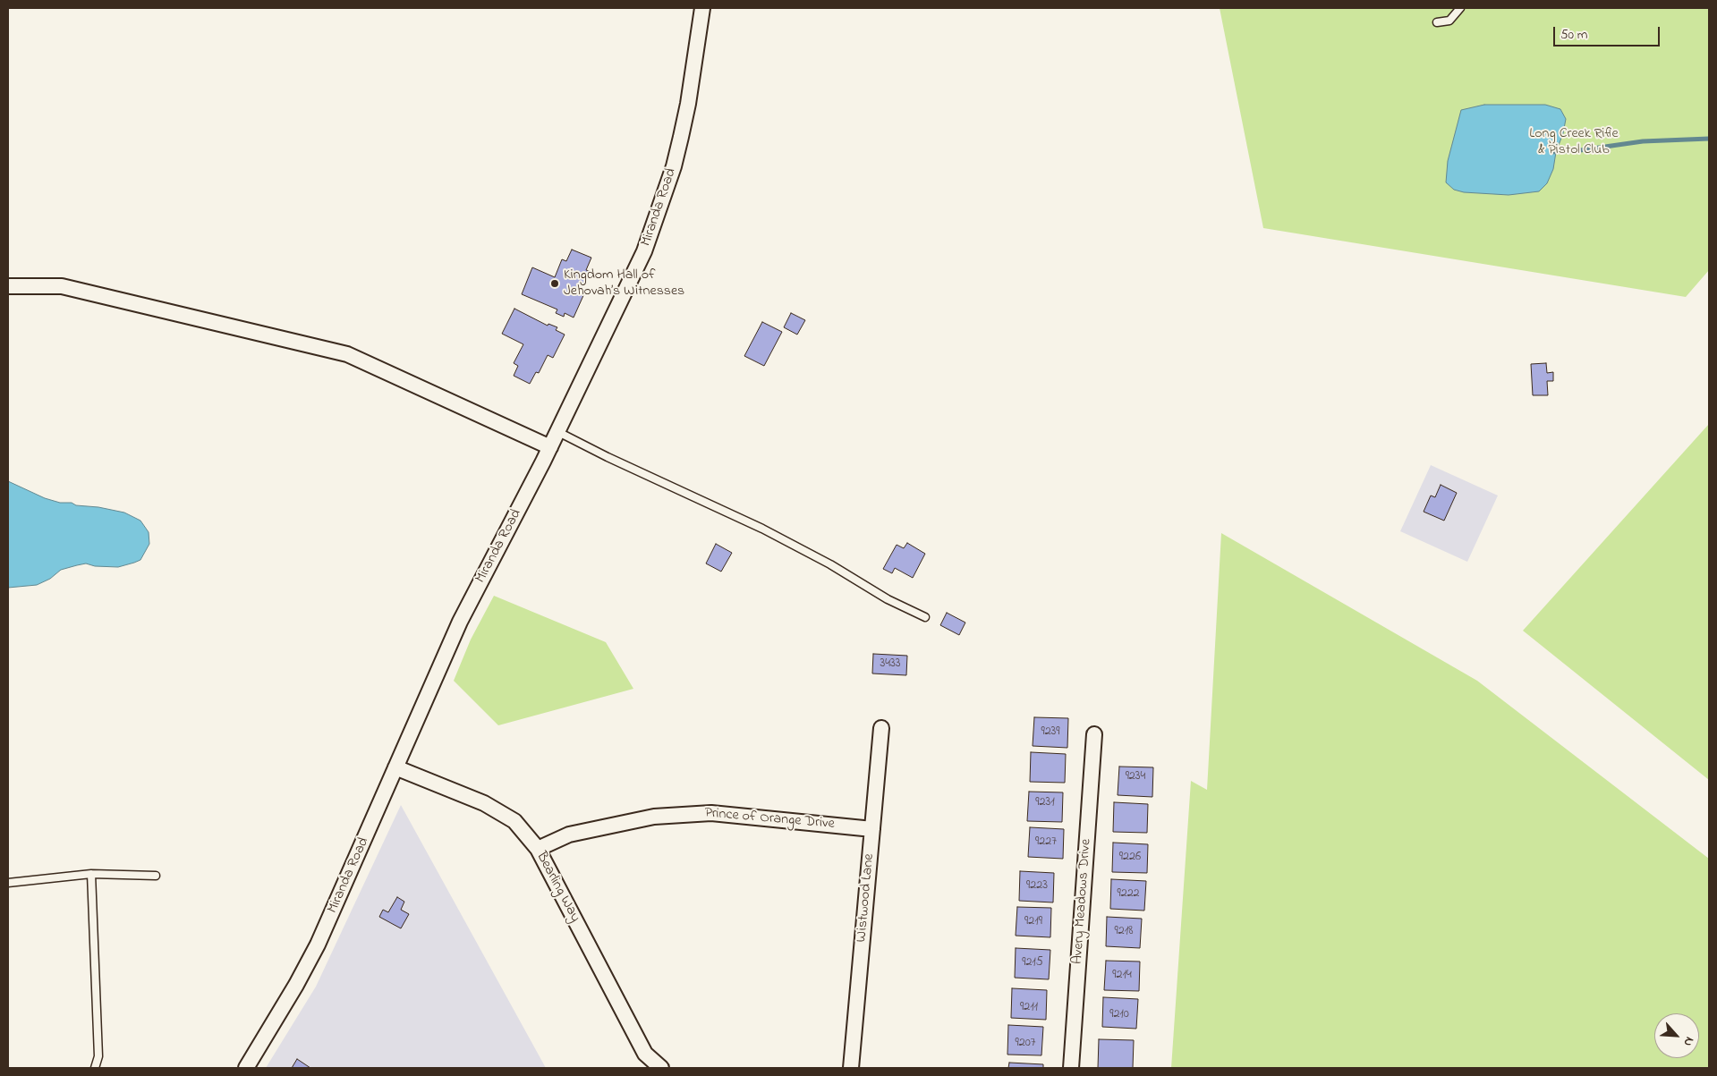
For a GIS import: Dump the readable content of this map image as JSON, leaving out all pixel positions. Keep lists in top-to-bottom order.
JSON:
{
  "streets": {
    "street": [
      "Miranda Road",
      "Prince of Orange Drive",
      "Bearling Way",
      "Wistwood Lane",
      "Avery Meadows Drive"
    ]
  },
  "crossings": [
    ["Miranda Road", "Bearling Way"],
    ["Prince of Orange Drive", "Bearling Way"],
    ["Prince of Orange Drive", "Wistwood Lane"]
  ],
  "parks": ["Long Creek Rifle & Pistol Club"],
  "places": ["Kingdom Hall of Jehovah’s Witnesses"],
  "house_numbers": [
    "3433",
    "9239",
    "9234",
    "9231",
    "9227",
    "9226",
    "9223",
    "9222",
    "9219",
    "9218",
    "9215",
    "9214",
    "9211",
    "9210",
    "9207"
  ],
  "scale_bar": "50 m",
  "north": "bottom right"
}
